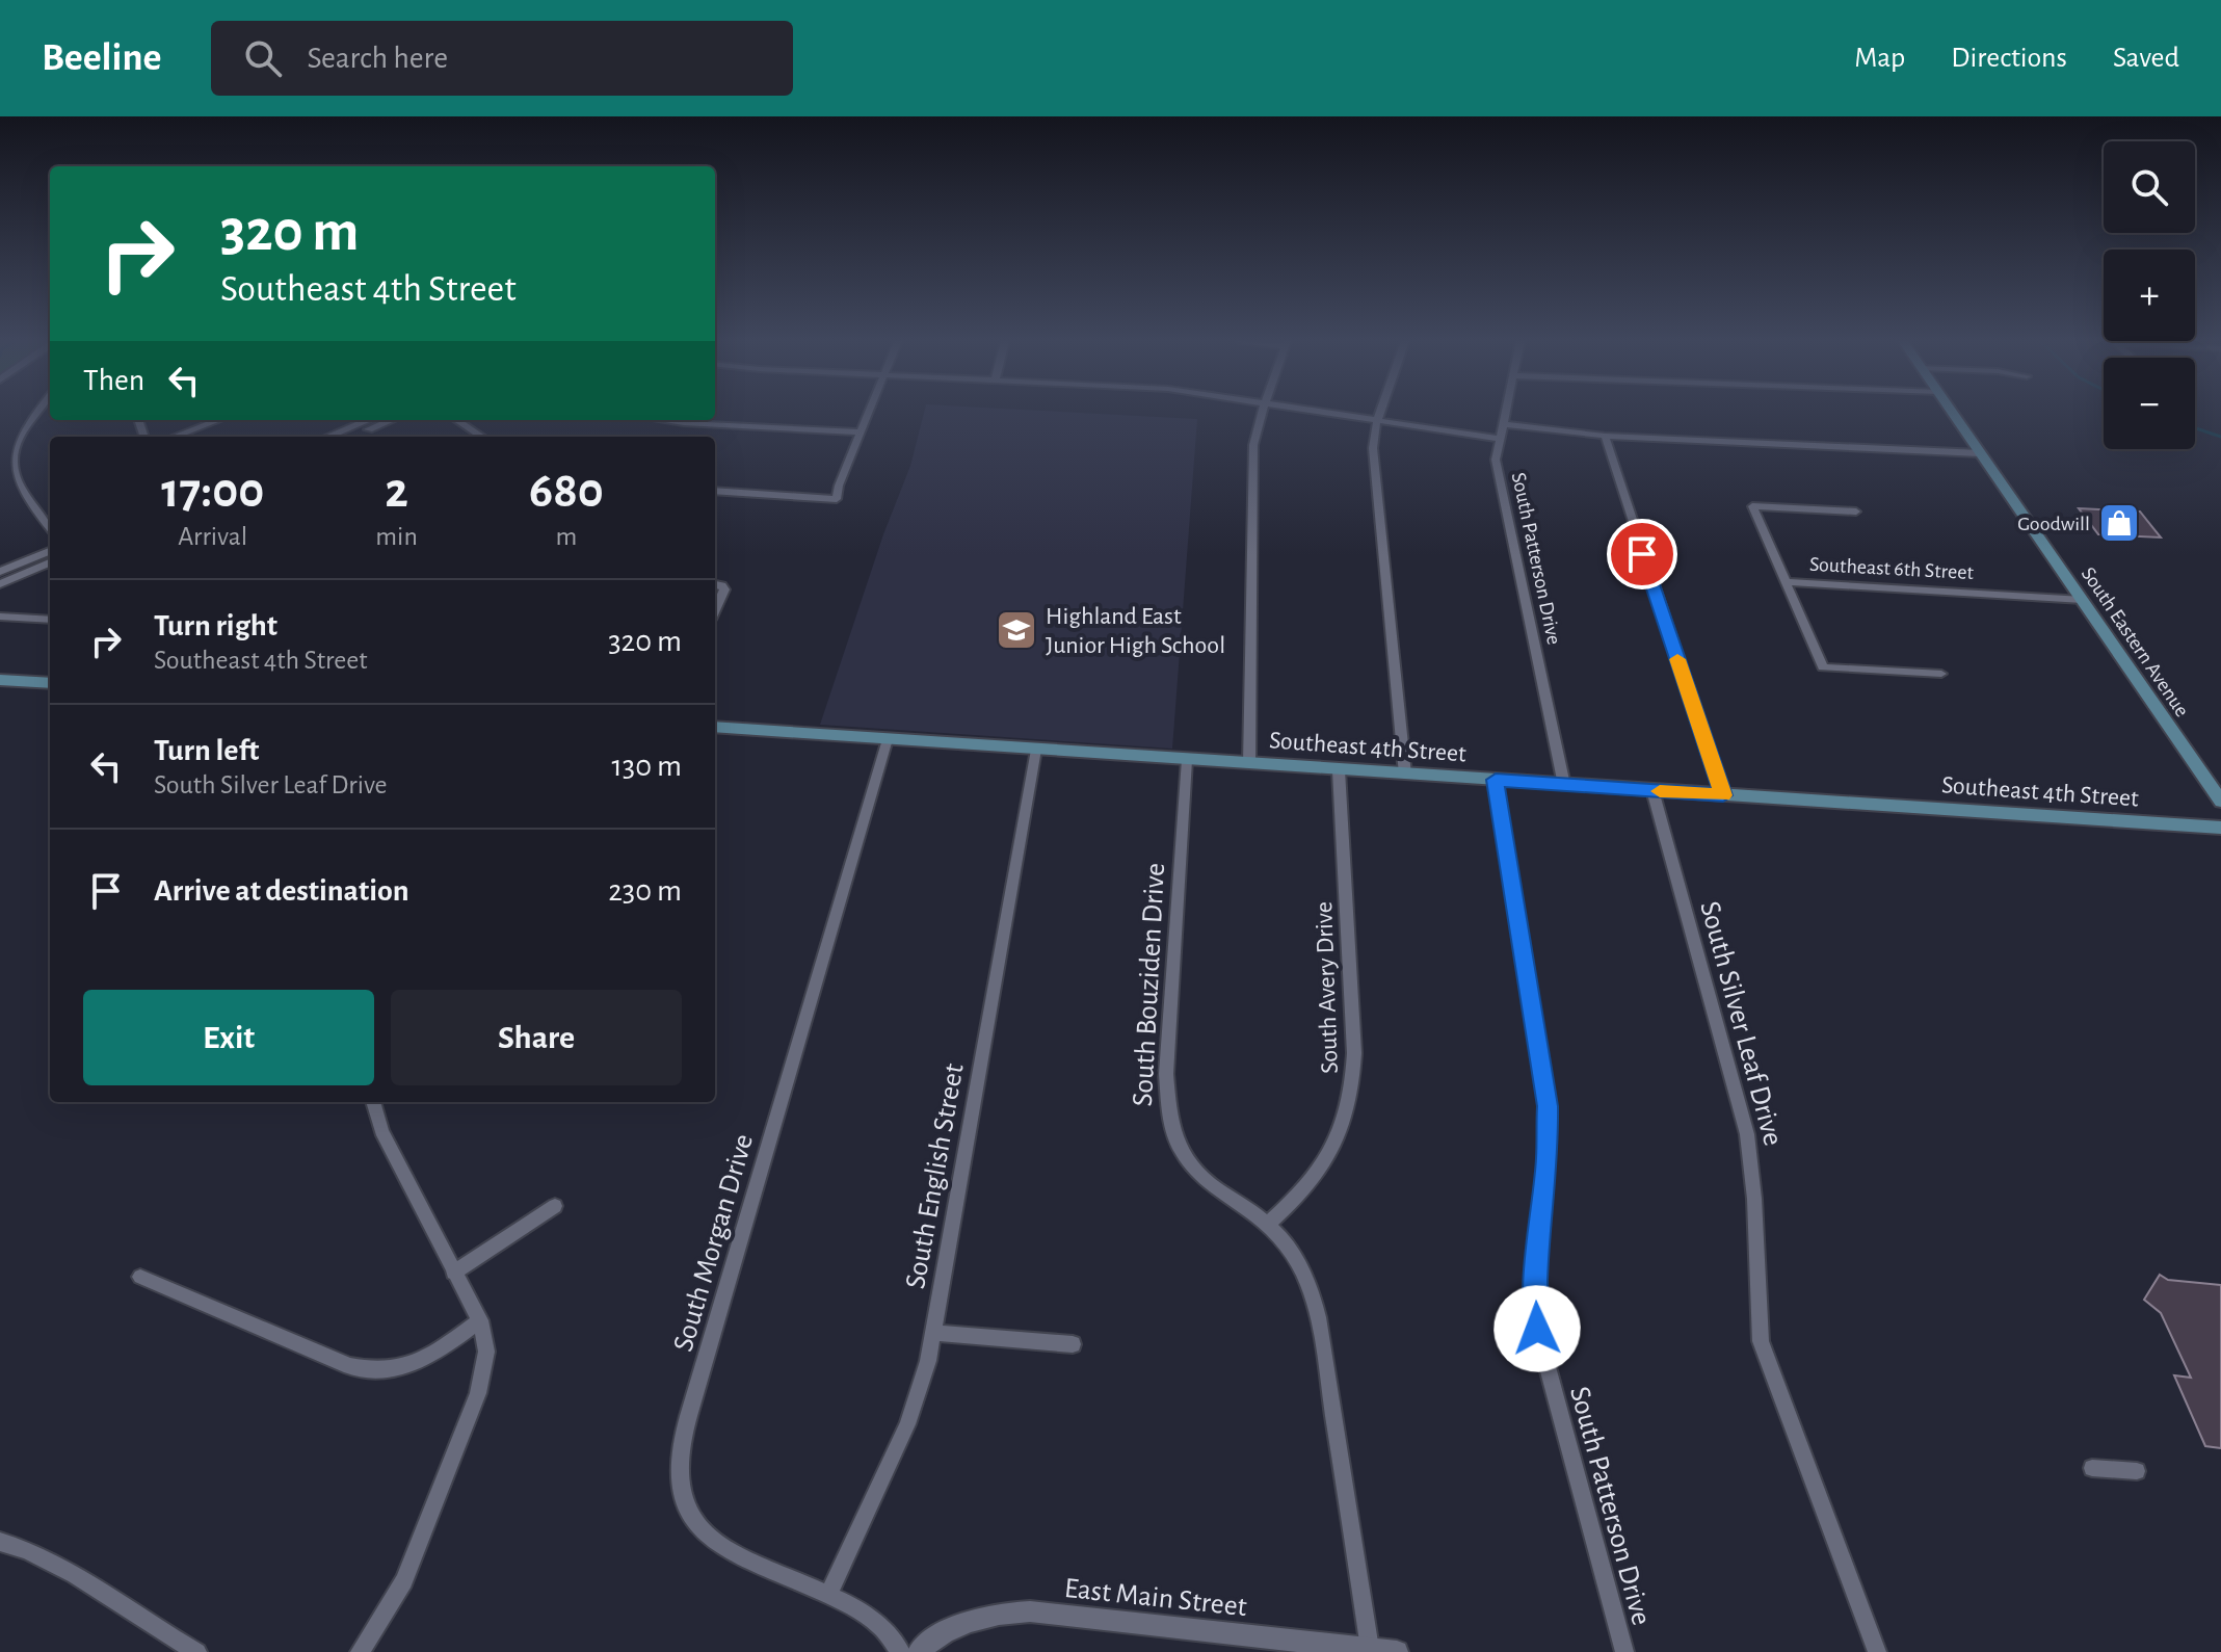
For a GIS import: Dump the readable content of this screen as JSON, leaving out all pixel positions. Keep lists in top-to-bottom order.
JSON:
{
  "streets": {
    "main road": ["South Eastern Avenue", "Southeast 4th Street"],
    "street": [
      "South Patterson Drive",
      "Southeast 6th Street",
      "South Bouziden Drive",
      "South Avery Drive",
      "South Silver Leaf Drive",
      "South English Street",
      "South Morgan Drive",
      "East Main Street"
    ]
  },
  "crossings": [
    ["South Patterson Drive", "Southeast 4th Street"],
    ["Southeast 6th Street", "South Eastern Avenue"],
    ["Southeast 4th Street", "South Bouziden Drive"],
    ["Southeast 4th Street", "South Avery Drive"],
    ["Southeast 4th Street", "South Silver Leaf Drive"],
    ["Southeast 4th Street", "South English Street"],
    ["Southeast 4th Street", "South Morgan Drive"],
    ["South Bouziden Drive", "South Avery Drive"],
    ["South Bouziden Drive", "East Main Street"],
    ["South English Street", "South Morgan Drive"]
  ],
  "places": {
    "shop": ["Goodwill"],
    "school or university": ["Highland East Junior High School"]
  },
  "page": {
    "header": "Beeline",
    "search": "Search here",
    "nav": ["Map", "Directions", "Saved"],
    "map_buttons": ["+", "−"],
    "turn": ["320 m", "Southeast 4th Street"],
    "then": "Then",
    "eta": [
      "17:00",
      "Arrival",
      "2",
      "min",
      "680",
      "m"
    ],
    "list": [
      {
        "name": "Turn right",
        "note": "Southeast 4th Street",
        "value": "320 m"
      },
      {
        "name": "Turn left",
        "note": "South Silver Leaf Drive",
        "value": "130 m"
      },
      {
        "name": "Arrive at destination",
        "value": "230 m"
      }
    ],
    "buttons": ["Exit", "Share"]
  }
}
